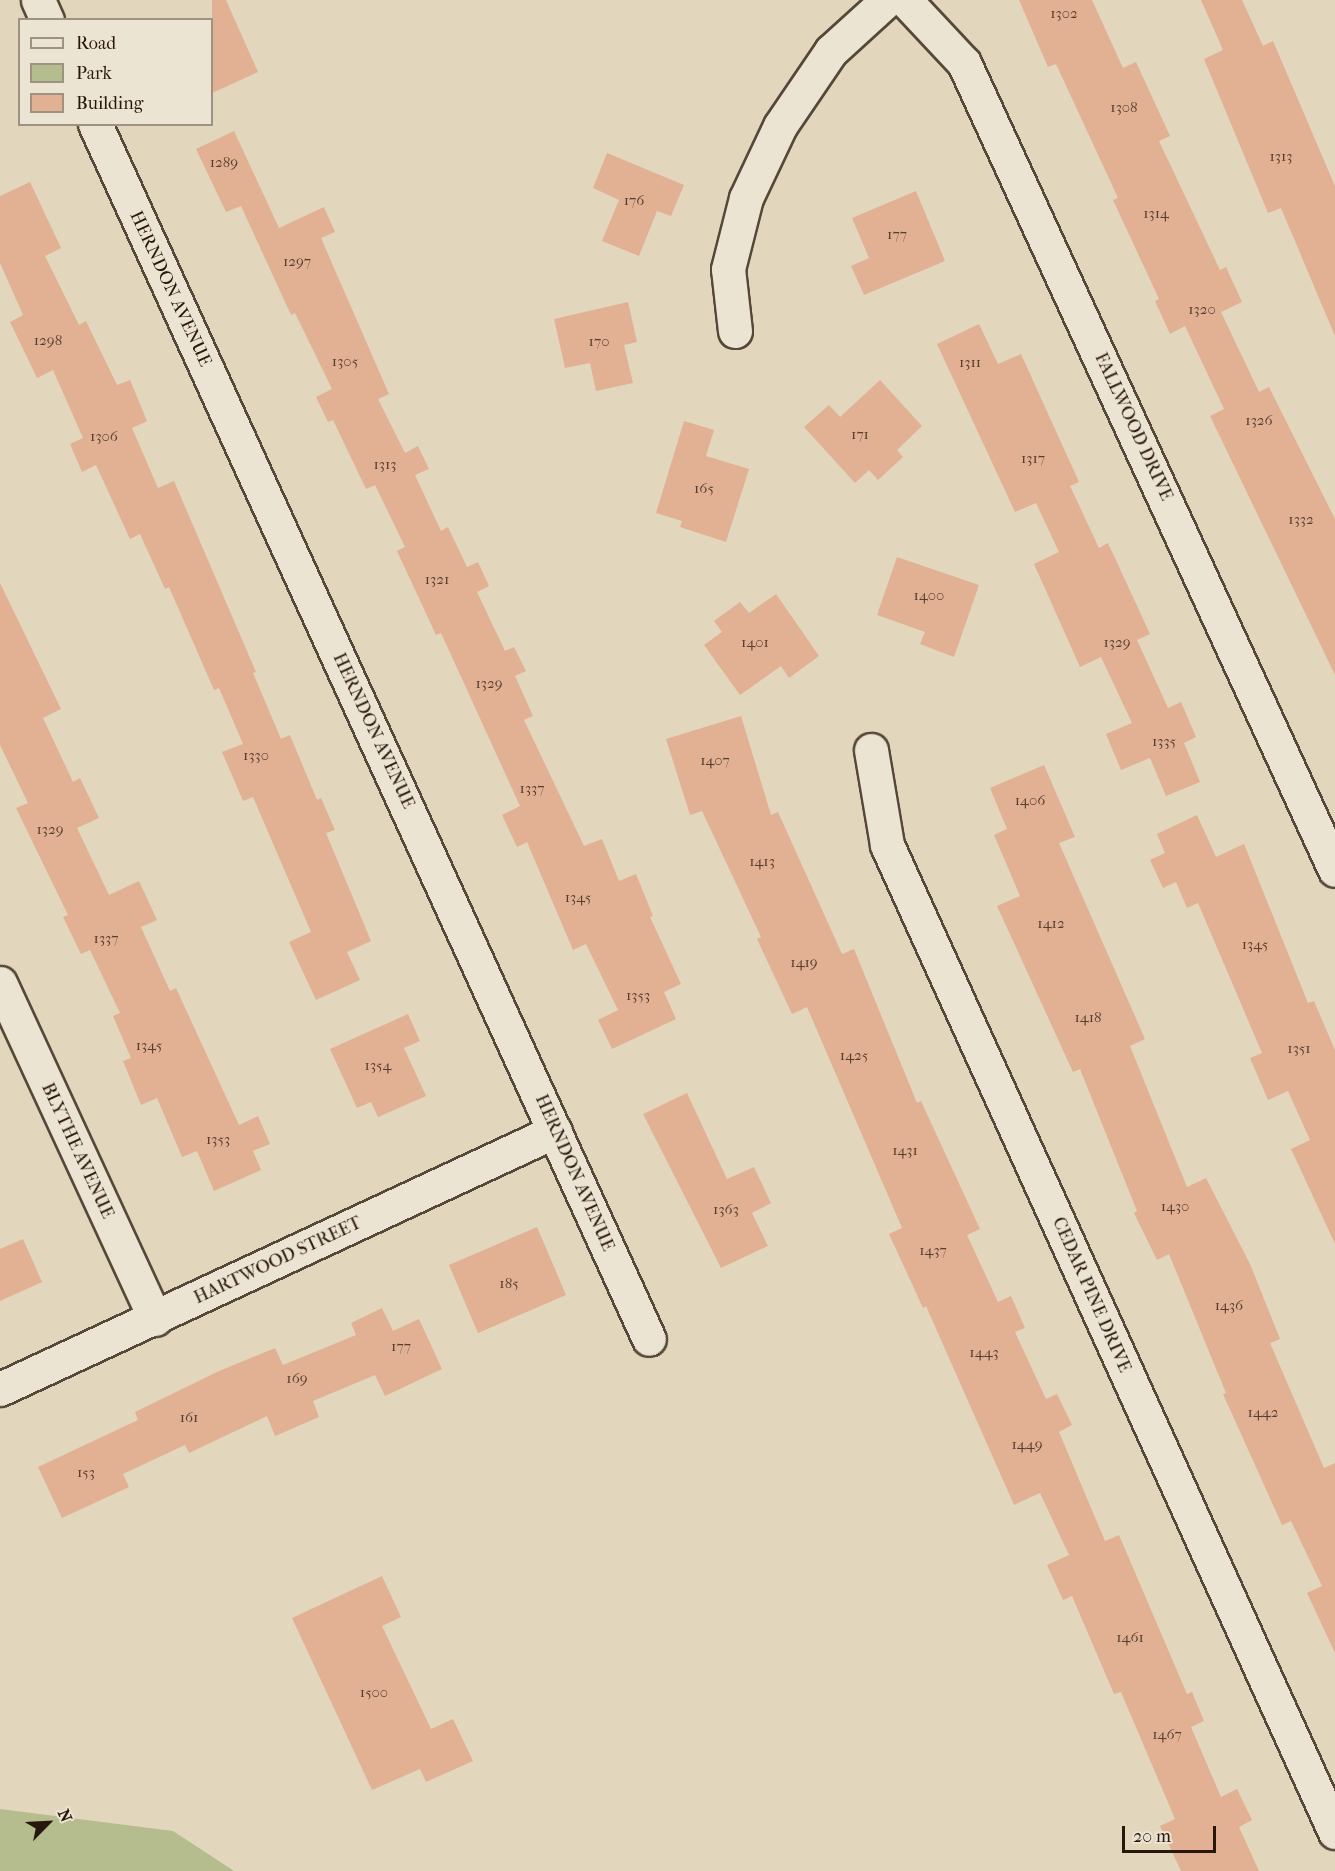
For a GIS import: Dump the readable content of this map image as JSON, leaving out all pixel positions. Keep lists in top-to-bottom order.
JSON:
{
  "streets": {
    "street": [
      "HERNDON AVENUE",
      "FALLWOOD DRIVE",
      "BLYTHE AVENUE",
      "HARTWOOD STREET",
      "CEDAR PINE DRIVE"
    ]
  },
  "crossings": [
    ["HERNDON AVENUE", "HARTWOOD STREET"],
    ["BLYTHE AVENUE", "HARTWOOD STREET"]
  ],
  "house_numbers": [
    "1302",
    "1308",
    "1313",
    "1289",
    "176",
    "1314",
    "177",
    "1297",
    "1320",
    "1298",
    "170",
    "1305",
    "1311",
    "1326",
    "171",
    "1306",
    "1317",
    "1313",
    "165",
    "1332",
    "1321",
    "1400",
    "1401",
    "1329",
    "1329",
    "1335",
    "1330",
    "1407",
    "1337",
    "1406",
    "1329",
    "1413",
    "1345",
    "1412",
    "1337",
    "1345",
    "1419",
    "1353",
    "1418",
    "1345",
    "1351",
    "1425",
    "1354",
    "1353",
    "1431",
    "1430",
    "1363",
    "1437",
    "185",
    "1436",
    "177",
    "1443",
    "169",
    "1442",
    "161",
    "1449",
    "153",
    "1461",
    "1500",
    "1467"
  ],
  "legend": ["Road", "Park", "Building"],
  "scale_bar": "20 m",
  "north": "top right"
}
